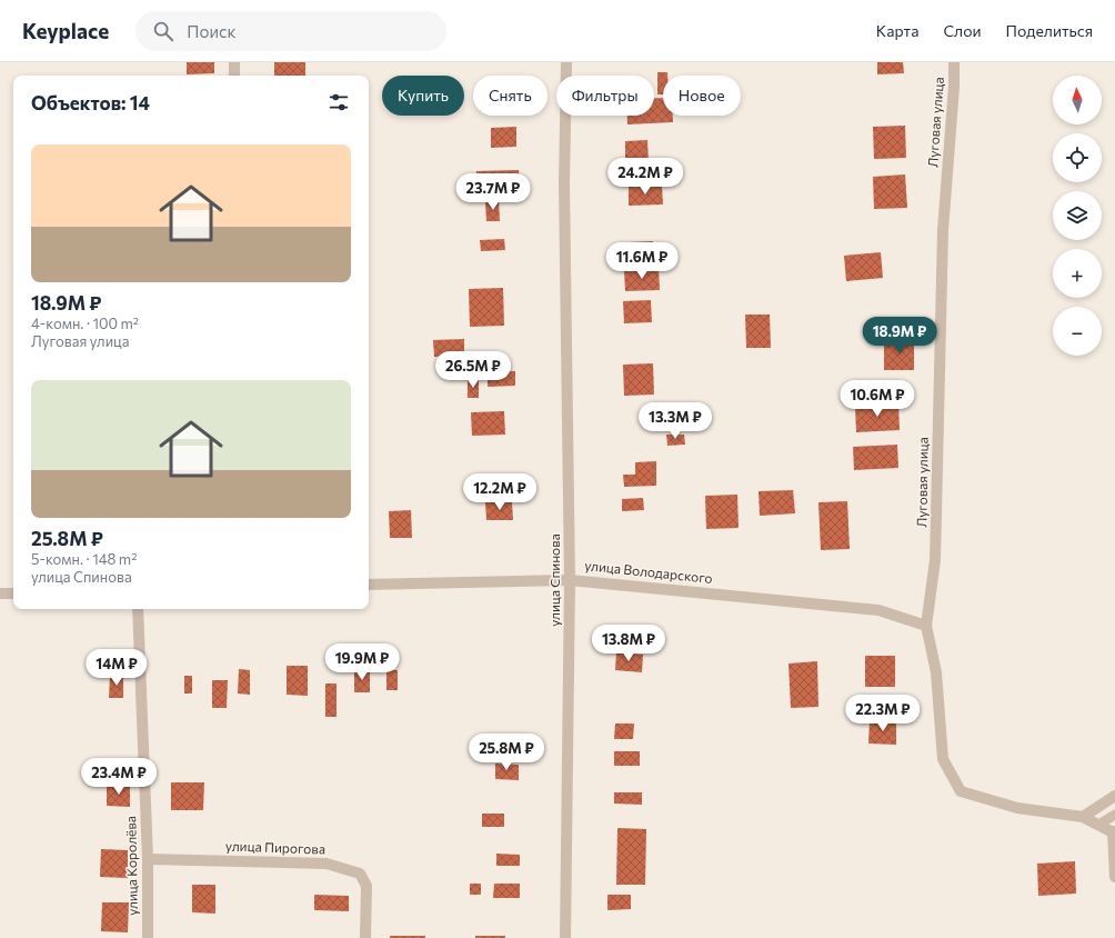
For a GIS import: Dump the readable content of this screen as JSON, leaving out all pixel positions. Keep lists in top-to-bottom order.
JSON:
{
  "streets": {
    "street": [
      "Луговая улица",
      "улица Володарского",
      "улица Спинова",
      "улица Пирогова",
      "улица Королёва"
    ]
  },
  "crossings": [
    ["Луговая улица", "улица Володарского"],
    ["улица Володарского", "улица Спинова"],
    ["улица Пирогова", "улица Королёва"]
  ],
  "north": "top",
  "page": {
    "header": "Keyplace",
    "search": "Поиск",
    "nav": ["Карта", "Слои", "Поделиться"],
    "map_buttons": ["+", "−"],
    "chip": [
      "Купить",
      "Снять",
      "Фильтры",
      "Новое"
    ],
    "heading": "Объектов: 14",
    "list": [
      {
        "name": "18.9M ₽",
        "note": "4-комн. · 100 m² · Луговая улица"
      },
      {
        "name": "25.8M ₽",
        "note": "5-комн. · 148 m² · улица Спинова"
      }
    ],
    "price": [
      "24.2M ₽",
      "23.7M ₽",
      "11.6M ₽",
      "18.9M ₽",
      "26.5M ₽",
      "10.6M ₽",
      "13.3M ₽",
      "12.2M ₽",
      "13.8M ₽",
      "19.9M ₽",
      "14M ₽",
      "22.3M ₽",
      "25.8M ₽",
      "23.4M ₽"
    ]
  }
}
